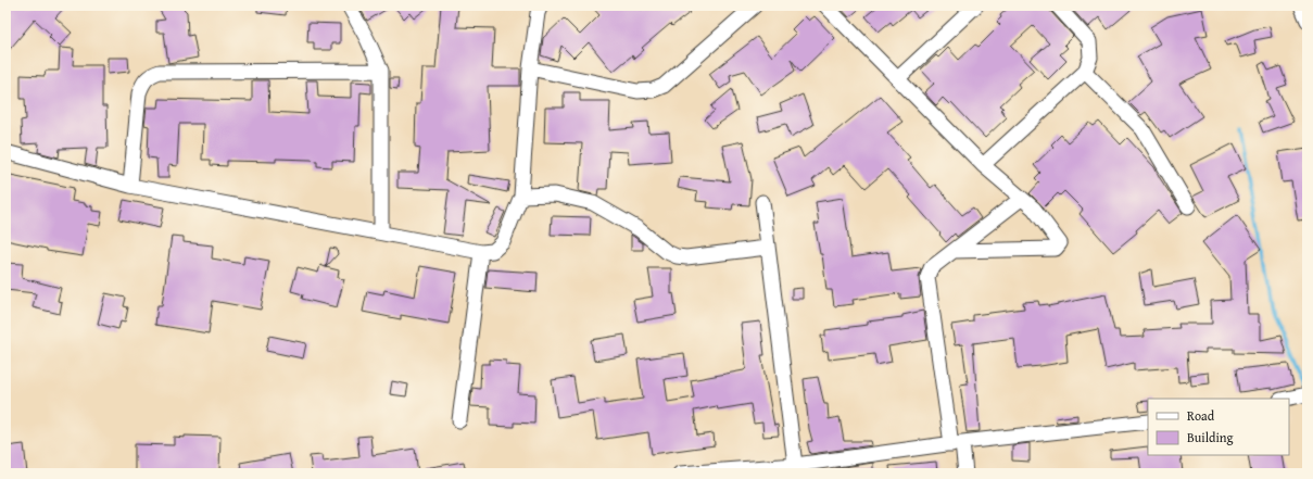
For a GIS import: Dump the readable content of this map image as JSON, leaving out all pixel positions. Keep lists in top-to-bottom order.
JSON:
{
  "legend": ["Road", "Building"]
}
